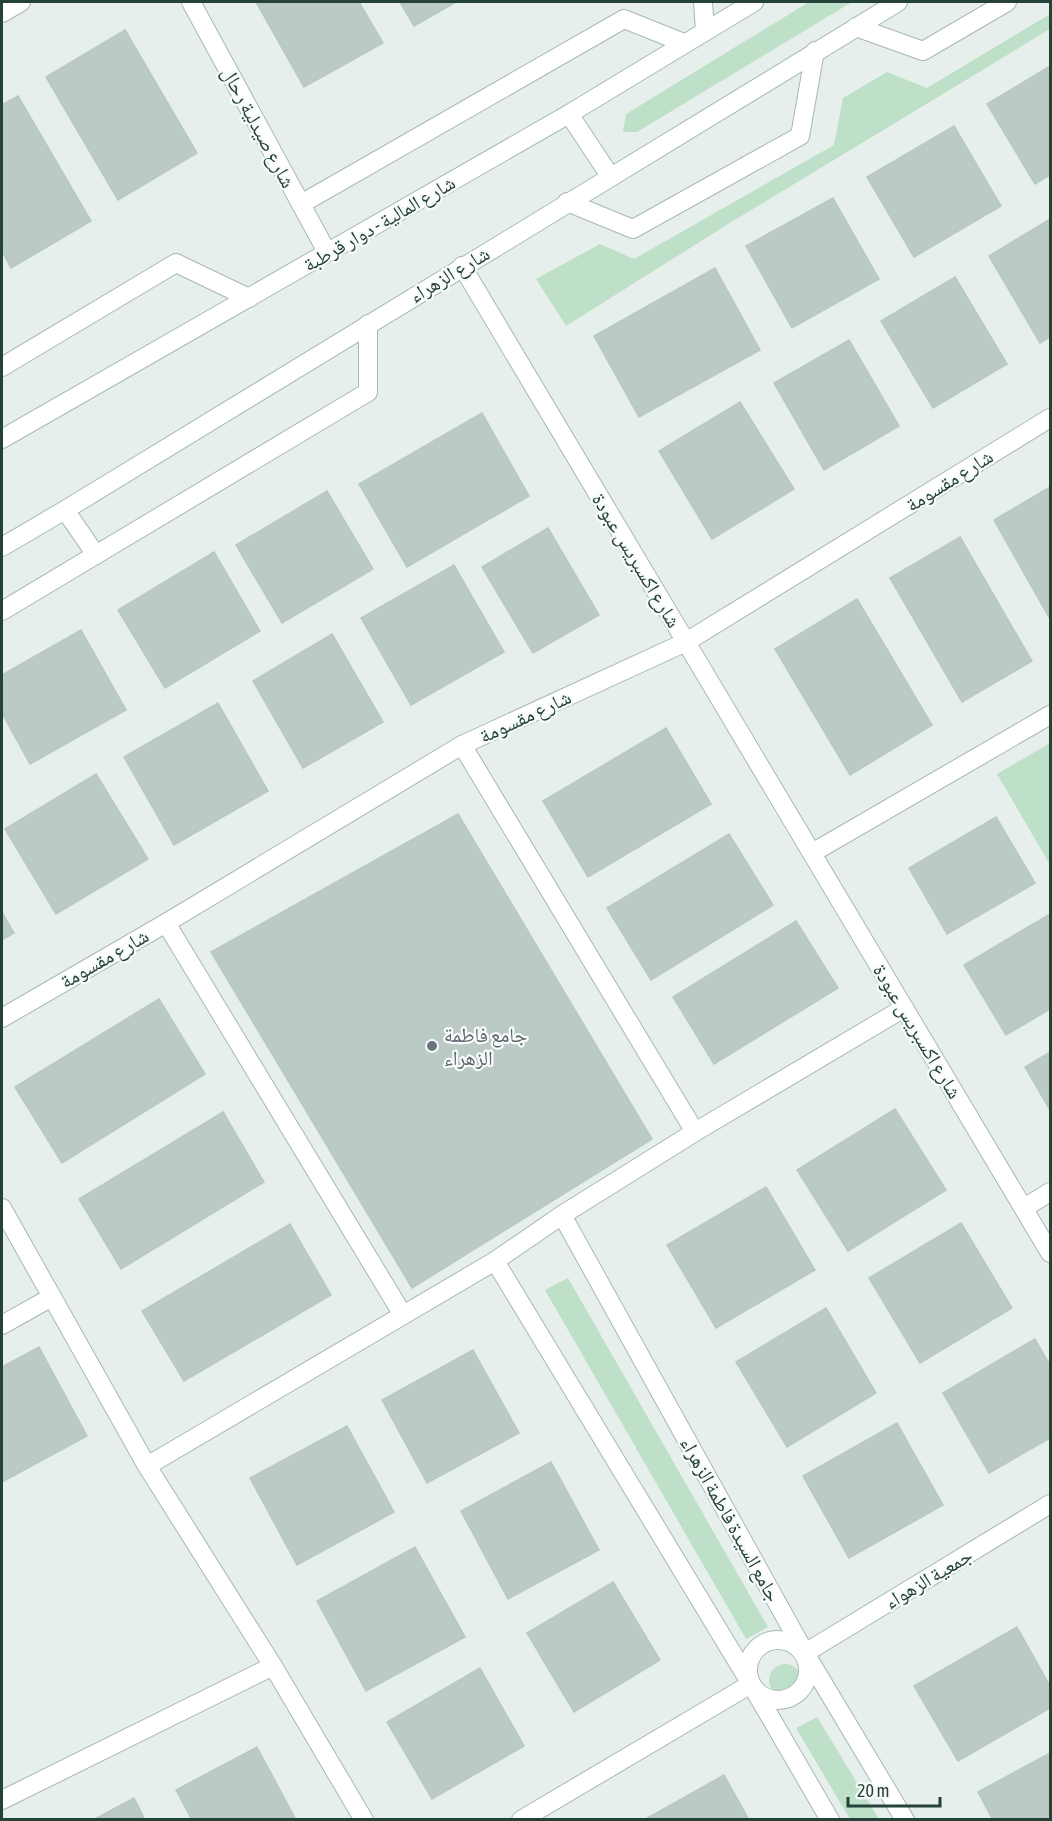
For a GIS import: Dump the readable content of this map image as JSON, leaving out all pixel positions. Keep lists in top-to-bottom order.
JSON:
{
  "streets": {
    "street": [
      "شارع صيدلية رحال",
      "شارع المالية - دوار قرطبة",
      "شارع الزهراء",
      "شارع مقسومة",
      "شارع اكسبريس عبودة",
      "جامع السيدة فاطمة الزهراء",
      "جمعية الزهواء"
    ]
  },
  "crossings": [
    ["شارع صيدلية رحال", "شارع المالية - دوار قرطبة"],
    ["شارع الزهراء", "شارع اكسبريس عبودة"],
    ["شارع مقسومة", "شارع اكسبريس عبودة"],
    ["جامع السيدة فاطمة الزهراء", "جمعية الزهواء"]
  ],
  "places": ["جامع فاطمة الزهراء"],
  "scale_bar": "20 m"
}
